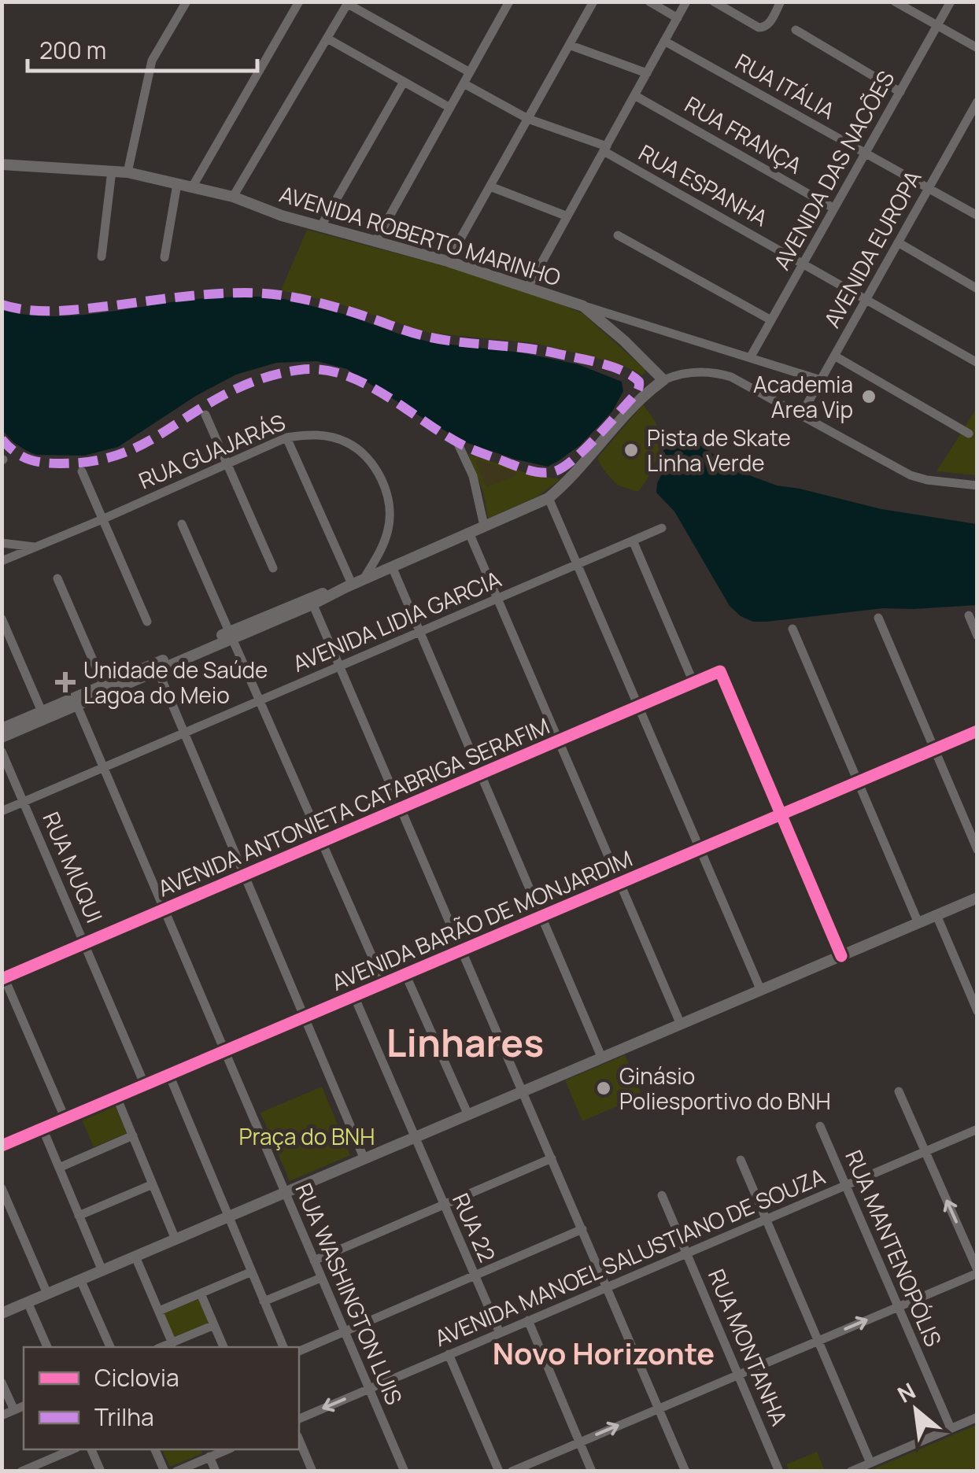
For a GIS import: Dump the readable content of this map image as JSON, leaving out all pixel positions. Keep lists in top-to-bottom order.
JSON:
{
  "streets": {
    "main road": ["AVENIDA ROBERTO MARINHO"],
    "street": [
      "RUA ITÁLIA",
      "RUA FRANÇA",
      "AVENIDA DAS NACÕES",
      "RUA ESPANHA",
      "AVENIDA EUROPA",
      "RUA GUAJARÁS",
      "AVENIDA LIDIA GARCIA",
      "AVENIDA ANTONIETA CATABRIGA SERAFIM",
      "RUA MUQUI",
      "AVENIDA BARÃO DE MONJARDIM",
      "RUA 22",
      "RUA MANTENOPÓLIS",
      "AVENIDA MANOEL SALUSTIANO DE SOUZA",
      "RUA WASHINGTON LUIS",
      "RUA MONTANHA"
    ]
  },
  "crossings": [
    ["RUA ITÁLIA", "AVENIDA DAS NACÕES"],
    ["RUA ITÁLIA", "AVENIDA EUROPA"],
    ["RUA FRANÇA", "AVENIDA DAS NACÕES"],
    ["AVENIDA DAS NACÕES", "RUA ESPANHA"],
    ["AVENIDA DAS NACÕES", "AVENIDA ROBERTO MARINHO"],
    ["RUA ESPANHA", "AVENIDA EUROPA"],
    ["AVENIDA ROBERTO MARINHO", "AVENIDA EUROPA"],
    ["AVENIDA LIDIA GARCIA", "RUA MUQUI"],
    ["AVENIDA LIDIA GARCIA", "RUA WASHINGTON LUIS"],
    ["AVENIDA ANTONIETA CATABRIGA SERAFIM", "RUA MUQUI"],
    ["AVENIDA ANTONIETA CATABRIGA SERAFIM", "AVENIDA BARÃO DE MONJARDIM"],
    ["AVENIDA ANTONIETA CATABRIGA SERAFIM", "RUA WASHINGTON LUIS"],
    ["RUA MUQUI", "AVENIDA BARÃO DE MONJARDIM"],
    ["AVENIDA BARÃO DE MONJARDIM", "RUA 22"],
    ["AVENIDA BARÃO DE MONJARDIM", "RUA WASHINGTON LUIS"],
    ["RUA 22", "AVENIDA MANOEL SALUSTIANO DE SOUZA"],
    ["RUA MANTENOPÓLIS", "AVENIDA MANOEL SALUSTIANO DE SOUZA"],
    ["AVENIDA MANOEL SALUSTIANO DE SOUZA", "RUA WASHINGTON LUIS"],
    ["AVENIDA MANOEL SALUSTIANO DE SOUZA", "RUA MONTANHA"]
  ],
  "districts": ["Linhares", "Novo Horizonte"],
  "parks": ["Praça do BNH"],
  "places": {
    "other": ["Academia Area Vip", "Pista de Skate Linha Verde", "Ginásio Poliesportivo do BNH"],
    "health": ["Unidade de Saúde Lagoa do Meio"]
  },
  "legend": ["Ciclovia", "Trilha"],
  "scale_bar": "200 m",
  "north": "top left"
}
